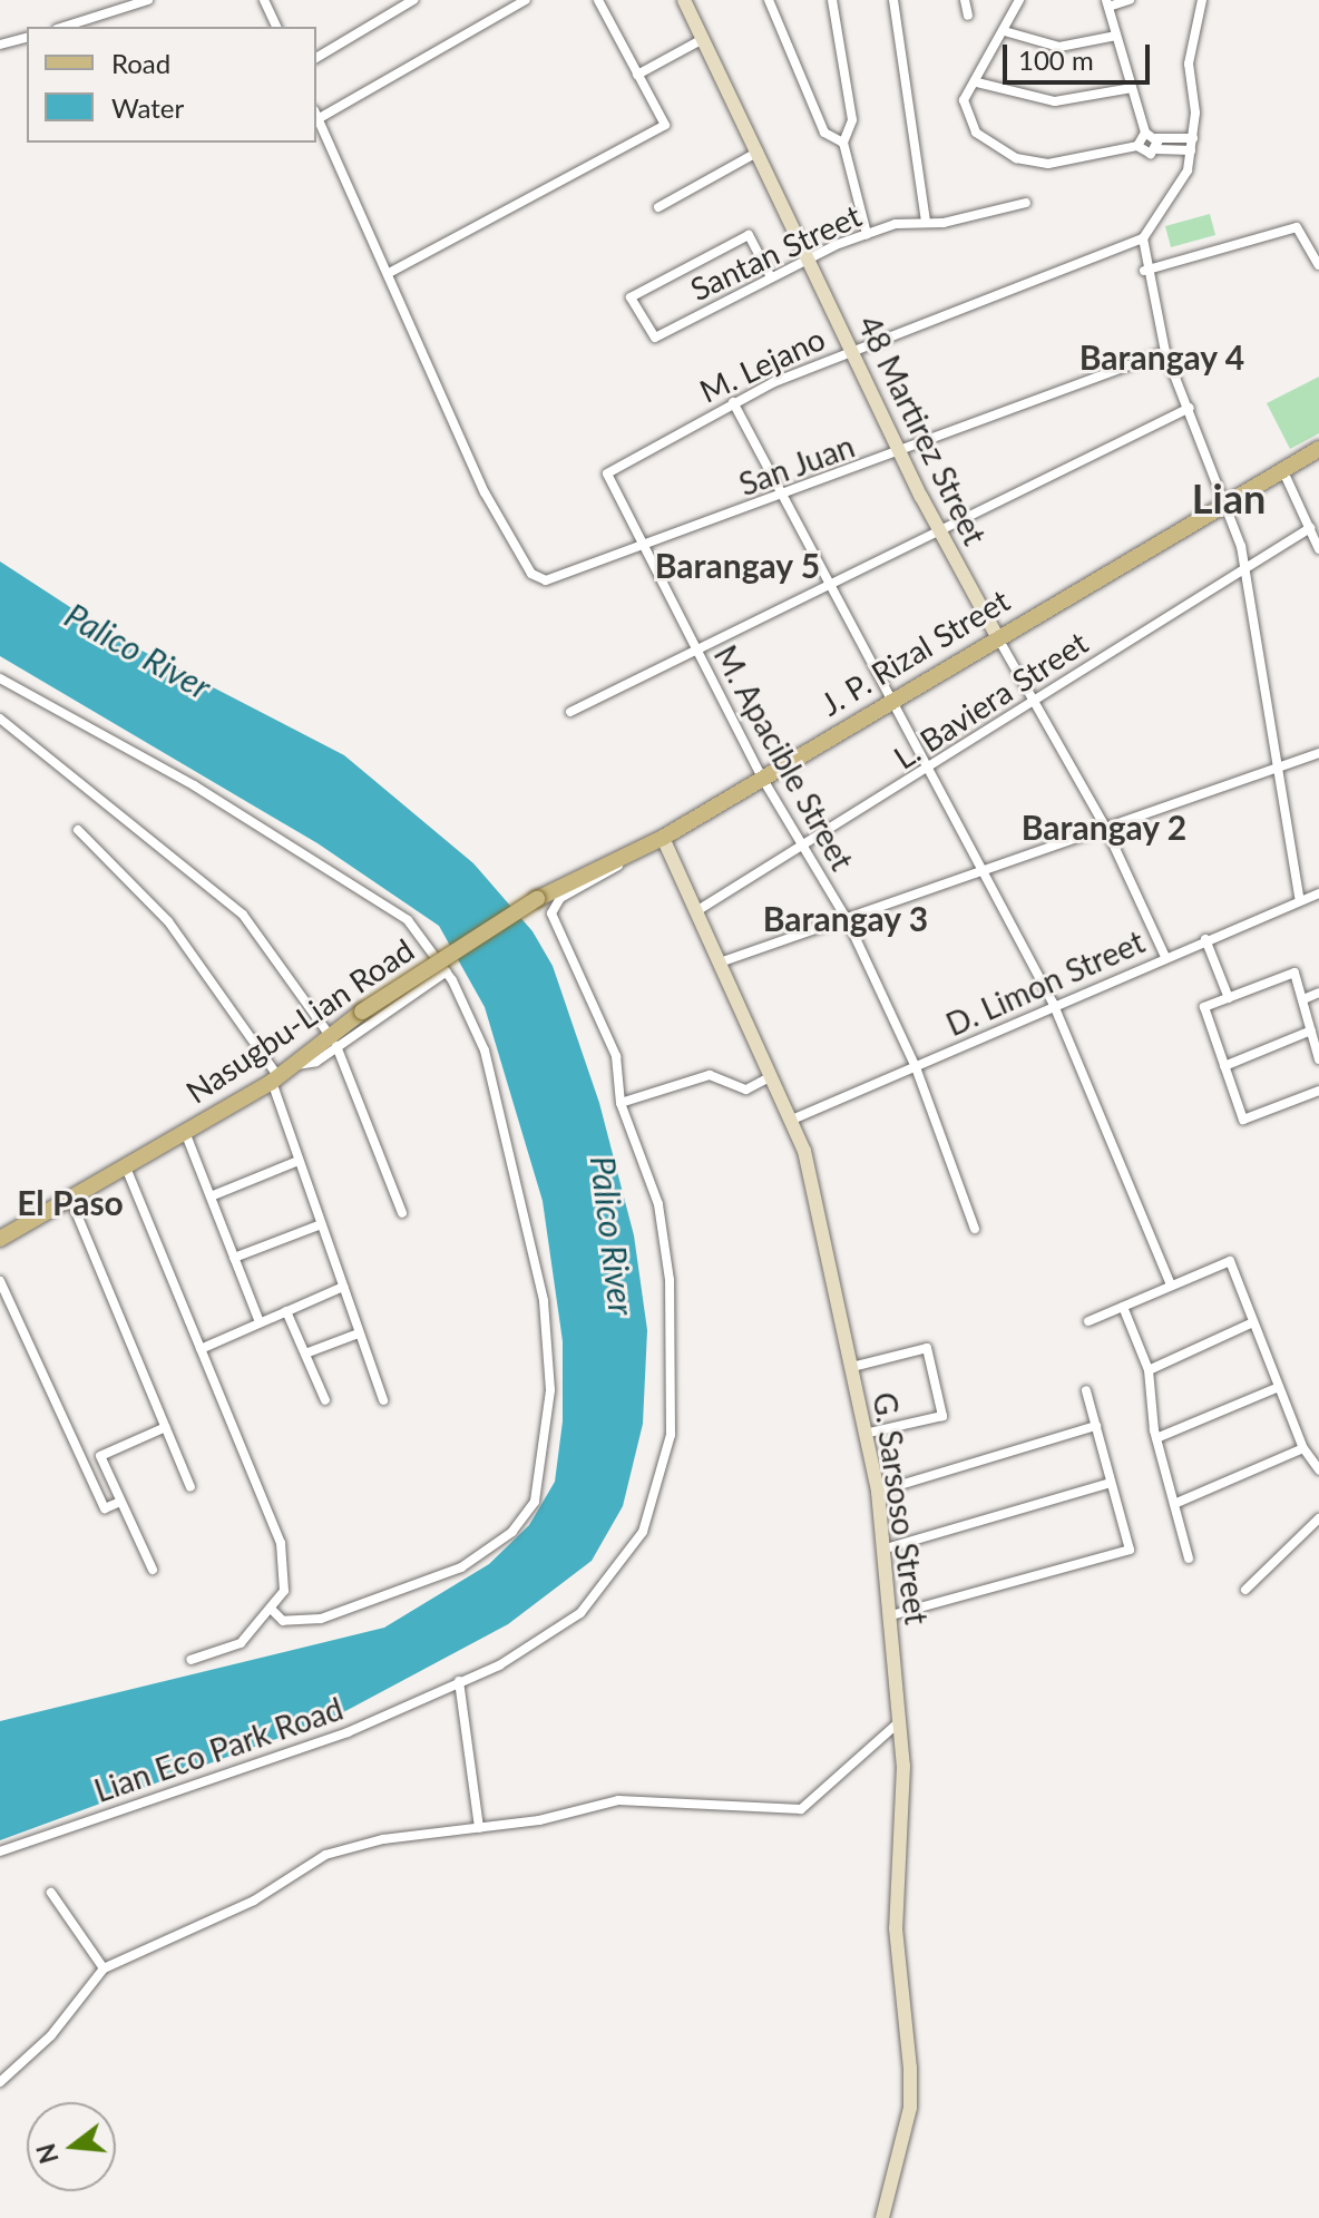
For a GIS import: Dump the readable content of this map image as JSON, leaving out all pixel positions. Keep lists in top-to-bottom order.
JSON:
{
  "streets": {
    "main road": ["J. P. Rizal Street", "Nasugbu-Lian Road"],
    "street": [
      "Santan Street",
      "M. Lejano",
      "48 Martirez Street",
      "San Juan",
      "L. Baviera Street",
      "M. Apacible Street",
      "D. Limon Street",
      "G. Sarsoso Street",
      "Lian Eco Park Road"
    ]
  },
  "crossings": [
    ["Santan Street", "48 Martirez Street"],
    ["M. Lejano", "48 Martirez Street"],
    ["M. Lejano", "M. Apacible Street"],
    ["48 Martirez Street", "San Juan"],
    ["48 Martirez Street", "J. P. Rizal Street"],
    ["48 Martirez Street", "L. Baviera Street"],
    ["48 Martirez Street", "D. Limon Street"],
    ["San Juan", "M. Apacible Street"],
    ["J. P. Rizal Street", "M. Apacible Street"],
    ["J. P. Rizal Street", "Nasugbu-Lian Road"],
    ["J. P. Rizal Street", "G. Sarsoso Street"],
    ["J. P. Rizal Street", "Lian Eco Park Road"],
    ["L. Baviera Street", "M. Apacible Street"],
    ["L. Baviera Street", "G. Sarsoso Street"],
    ["M. Apacible Street", "D. Limon Street"],
    ["D. Limon Street", "G. Sarsoso Street"]
  ],
  "districts": [
    "Barangay 4",
    "Lian",
    "Barangay 5",
    "Barangay 2",
    "Barangay 3",
    "El Paso"
  ],
  "water": ["Palico River"],
  "legend": ["Road", "Water"],
  "scale_bar": "100 m",
  "north": "left"
}
